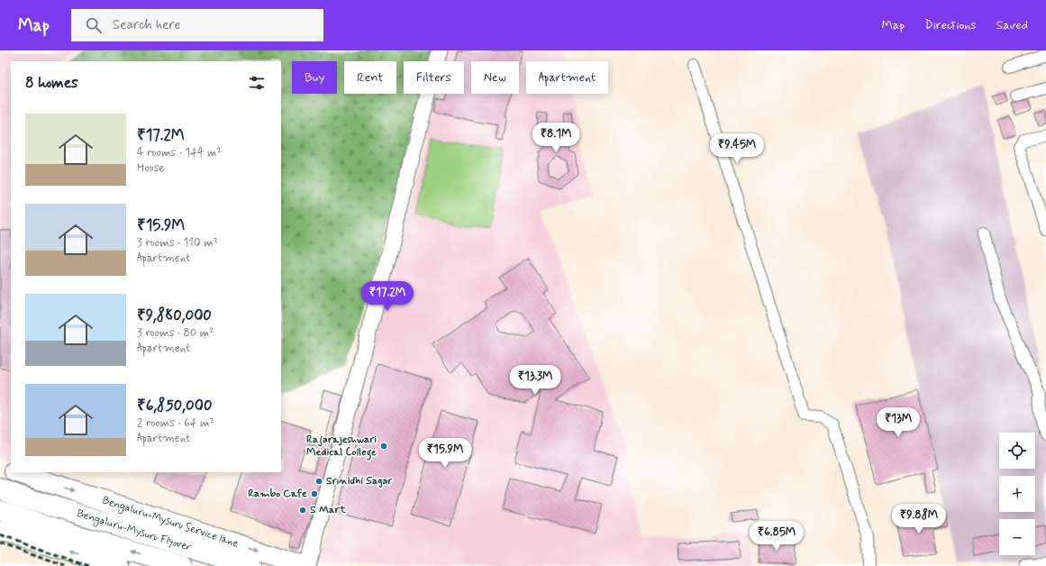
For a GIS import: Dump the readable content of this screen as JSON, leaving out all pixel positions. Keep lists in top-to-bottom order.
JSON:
{
  "streets": {
    "highway": ["Bengaluru-Mysuru Service lane", "Bengaluru-Mysuru Flyover"]
  },
  "places": [
    "Rajarajeshwari Medical College",
    "Srinidhi Sagar",
    "Rambo Cafe",
    "S Mart"
  ],
  "page": {
    "header": "Map",
    "search": "Search here",
    "nav": ["Map", "Directions", "Saved"],
    "chip": [
      "Buy",
      "Rent",
      "Filters",
      "New",
      "Apartment"
    ],
    "heading": "8 homes",
    "list": [
      {
        "name": "₹17.2M",
        "note": "4 rooms · 144 m² · House"
      },
      {
        "name": "₹15.9M",
        "note": "3 rooms · 110 m² · Apartment"
      },
      {
        "name": "₹9,880,000",
        "note": "3 rooms · 80 m² · Apartment"
      },
      {
        "name": "₹6,850,000",
        "note": "2 rooms · 64 m² · Apartment"
      }
    ],
    "price": [
      "₹8.1M",
      "₹9.45M",
      "₹17.2M",
      "₹13.3M",
      "₹13M",
      "₹15.9M",
      "₹9.88M",
      "₹6.85M"
    ],
    "map_buttons": ["+", "−"]
  }
}
